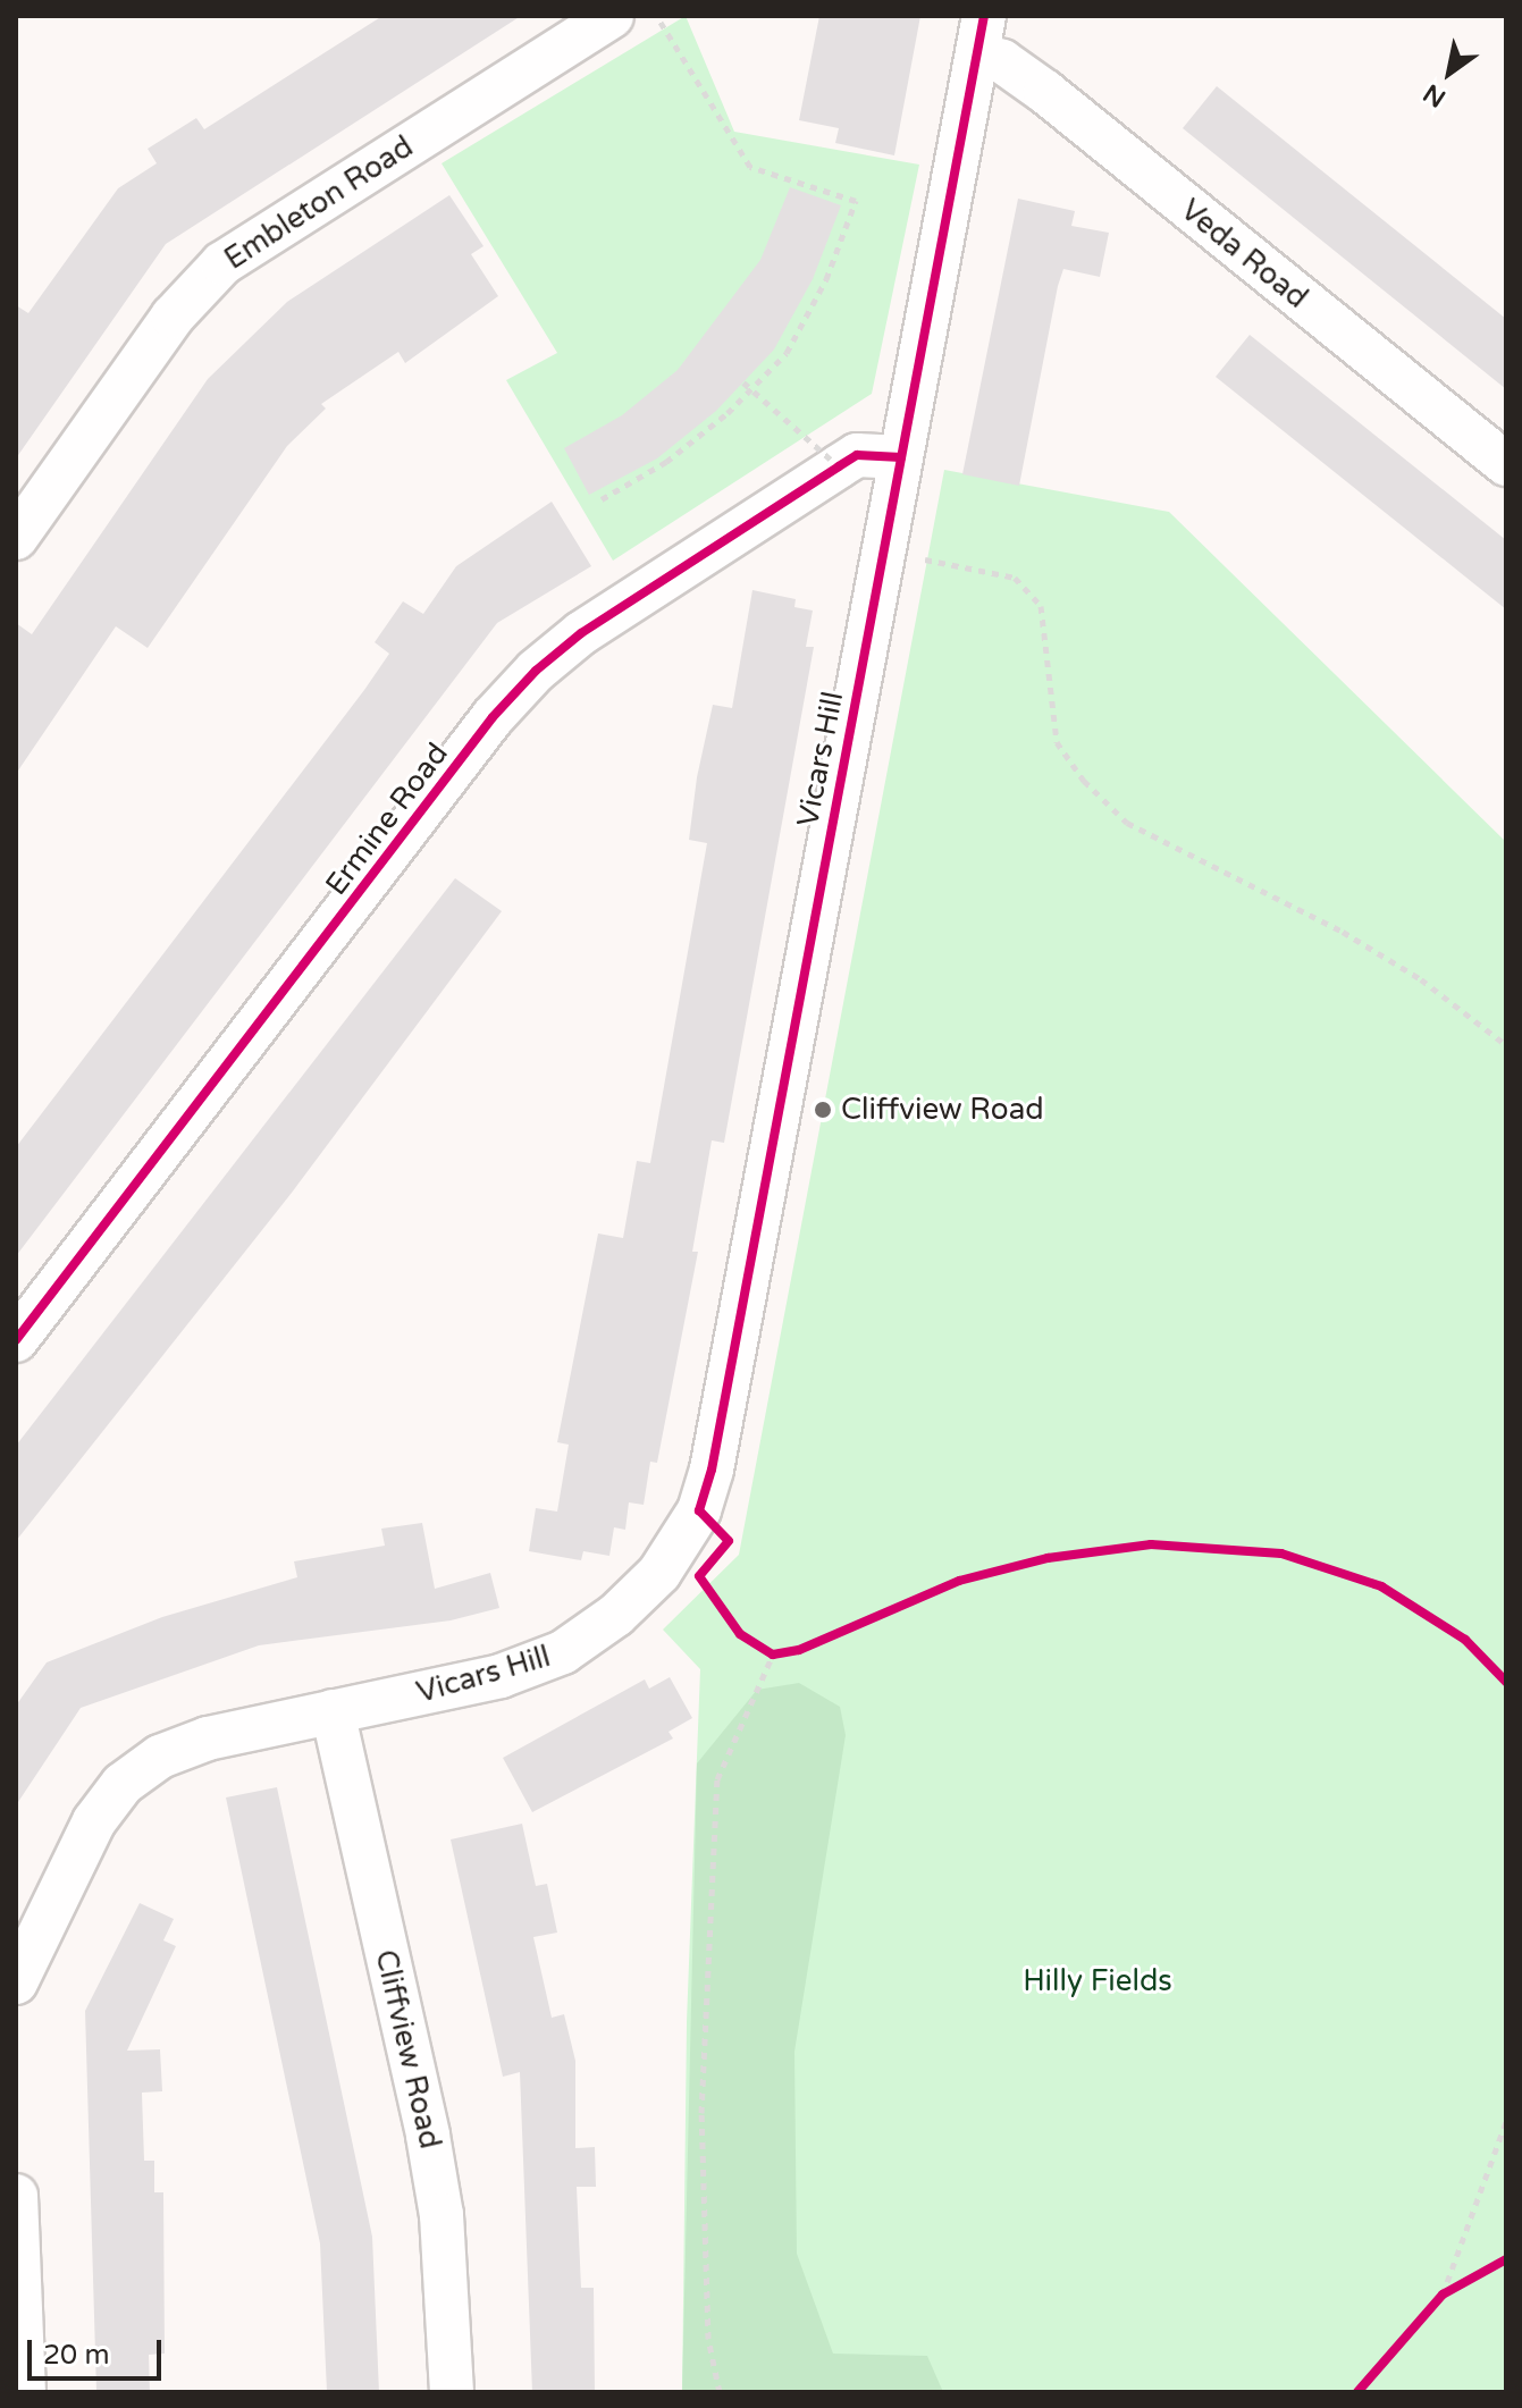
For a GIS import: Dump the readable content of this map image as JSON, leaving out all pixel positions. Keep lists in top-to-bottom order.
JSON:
{
  "streets": {
    "street": [
      "Embleton Road",
      "Veda Road",
      "Vicars Hill",
      "Ermine Road",
      "Cliffview Road"
    ]
  },
  "crossings": [
    ["Veda Road", "Vicars Hill"],
    ["Vicars Hill", "Ermine Road"],
    ["Vicars Hill", "Cliffview Road"]
  ],
  "parks": ["Hilly Fields"],
  "places": ["Cliffview Road"],
  "scale_bar": "20 m",
  "north": "bottom left"
}
